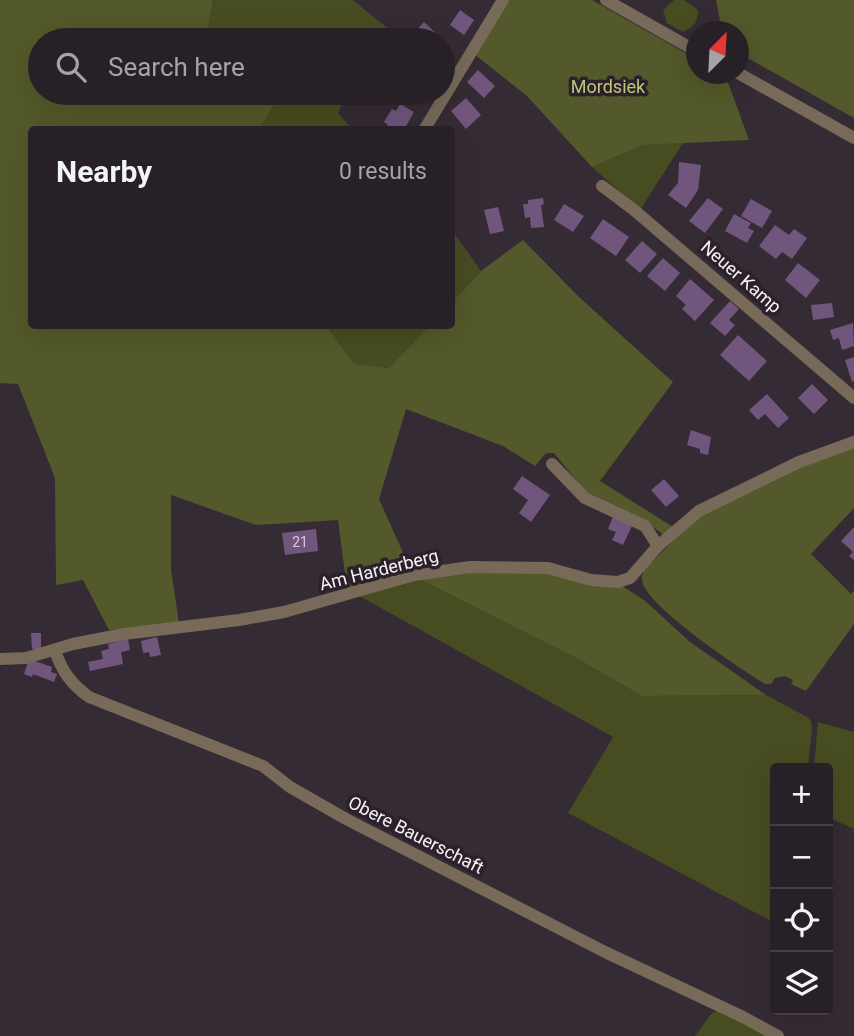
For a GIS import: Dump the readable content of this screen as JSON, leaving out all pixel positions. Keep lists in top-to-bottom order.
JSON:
{
  "streets": {
    "street": ["Neuer Kamp", "Am Harderberg", "Obere Bauerschaft"]
  },
  "crossings": [
    ["Am Harderberg", "Obere Bauerschaft"]
  ],
  "parks": ["Mordsiek"],
  "house_numbers": ["21"],
  "north": "top right",
  "page": {
    "search": "Search here",
    "heading": ["Nearby", "0 results"],
    "map_buttons": ["+", "−"]
  }
}
